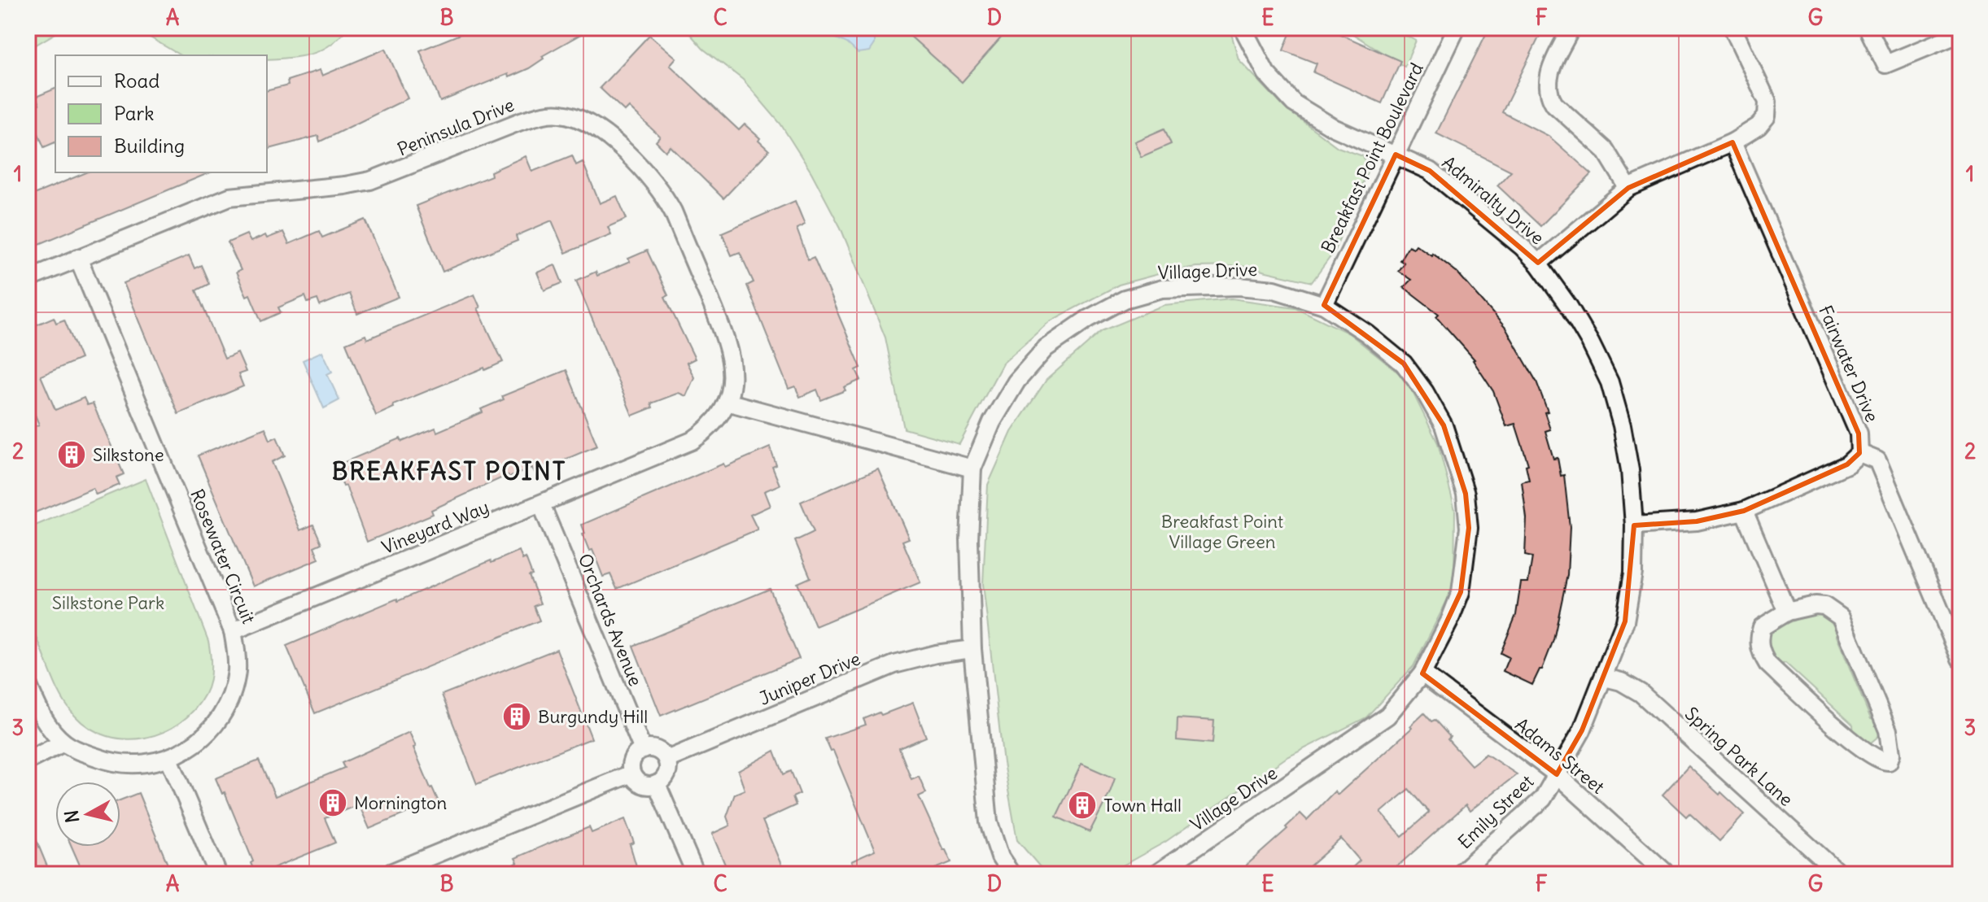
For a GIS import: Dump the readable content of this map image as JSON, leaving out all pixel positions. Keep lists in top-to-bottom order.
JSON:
{
  "streets": {
    "street": [
      "Peninsula Drive",
      "Breakfast Point Boulevard",
      "Admiralty Drive",
      "Village Drive",
      "Fairwater Drive",
      "Vineyard Way",
      "Rosewater Circuit",
      "Orchards Avenue",
      "Juniper Drive",
      "Adams Street",
      "Spring Park Lane",
      "Emily Street"
    ]
  },
  "crossings": [
    ["Peninsula Drive", "Vineyard Way"],
    ["Peninsula Drive", "Rosewater Circuit"],
    ["Breakfast Point Boulevard", "Admiralty Drive"],
    ["Breakfast Point Boulevard", "Village Drive"],
    ["Admiralty Drive", "Adams Street"],
    ["Admiralty Drive", "Spring Park Lane"],
    ["Admiralty Drive", "Emily Street"],
    ["Village Drive", "Juniper Drive"],
    ["Village Drive", "Adams Street"],
    ["Vineyard Way", "Rosewater Circuit"],
    ["Vineyard Way", "Orchards Avenue"],
    ["Orchards Avenue", "Juniper Drive"],
    ["Adams Street", "Emily Street"]
  ],
  "districts": ["BREAKFAST POINT"],
  "parks": ["Breakfast Point Village Green", "Silkstone Park"],
  "places": {
    "building": [
      "Silkstone",
      "Burgundy Hill",
      "Mornington",
      "Town Hall"
    ]
  },
  "legend": ["Road", "Park", "Building"],
  "north": "left",
  "grid": {
    "columns": [
      "A",
      "B",
      "C",
      "D",
      "E",
      "F",
      "G"
    ],
    "rows": ["1", "2", "3"]
  }
}
